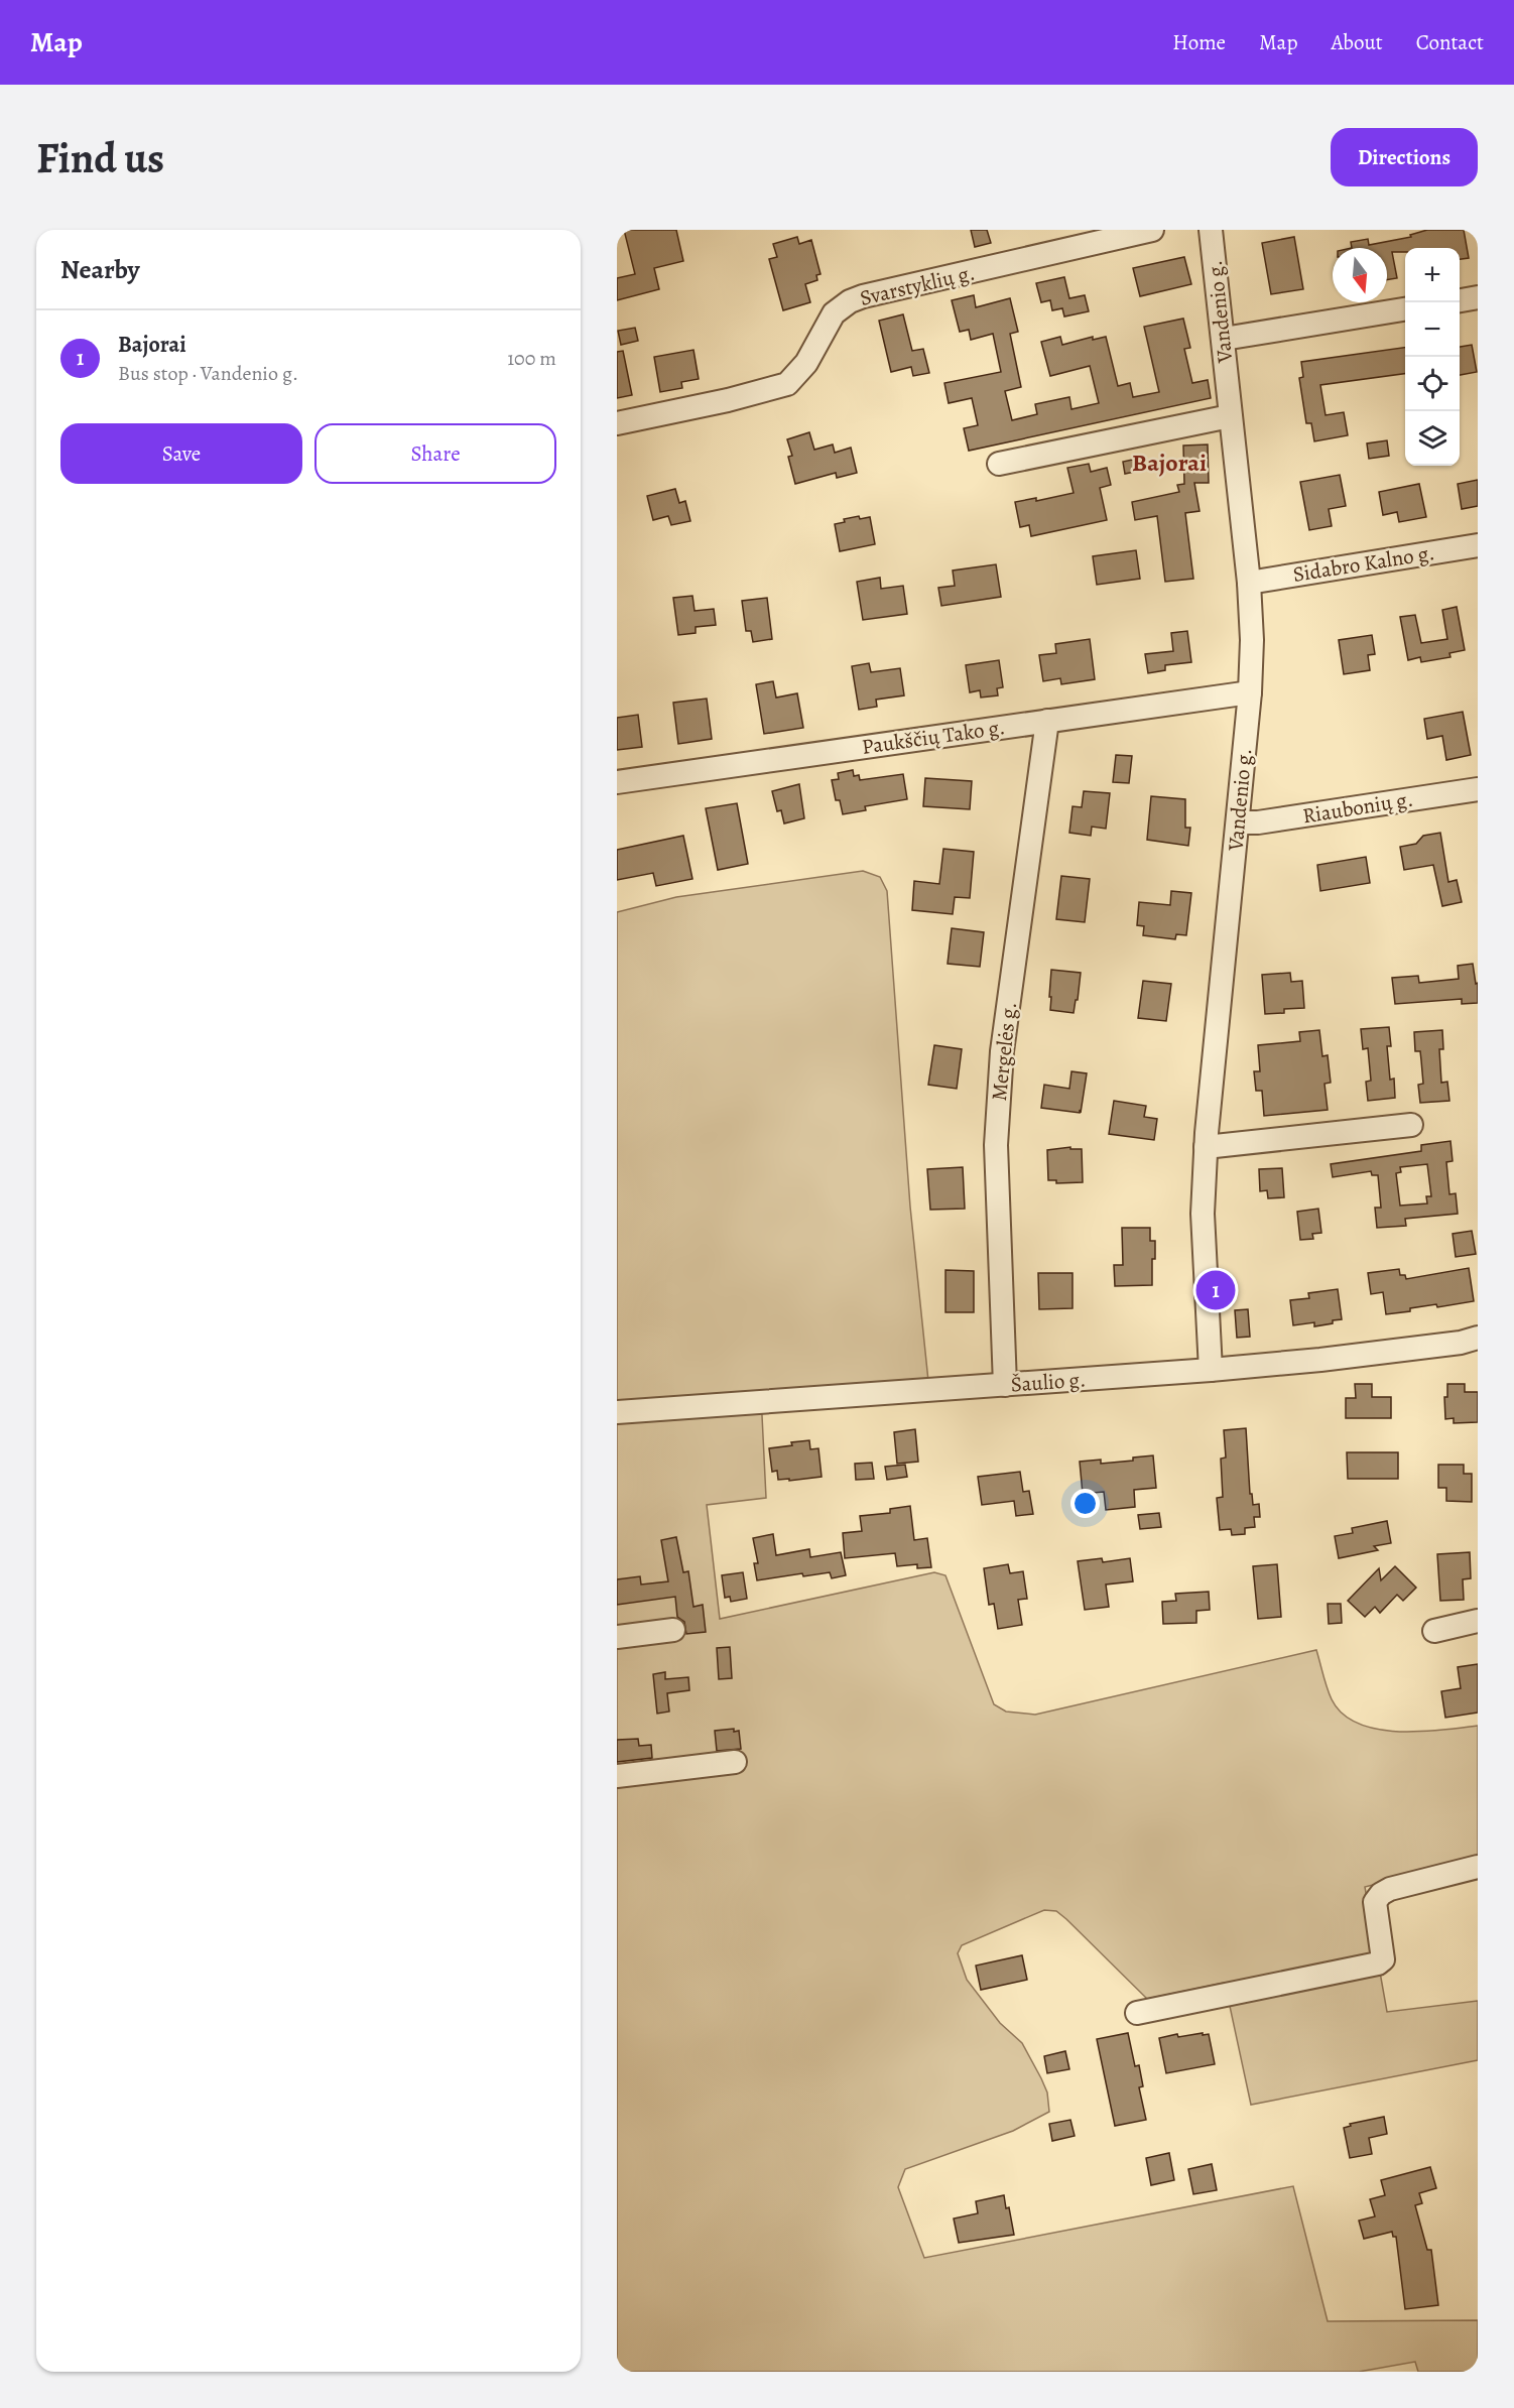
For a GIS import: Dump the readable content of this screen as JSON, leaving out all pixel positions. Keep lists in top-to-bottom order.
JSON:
{
  "streets": {
    "street": [
      "Svarstyklių g.",
      "Vandenio g.",
      "Sidabro Kalno g.",
      "Paukščių Tako g.",
      "Riaubonių g.",
      "Mergelės g.",
      "Šaulio g."
    ]
  },
  "crossings": [
    ["Vandenio g.", "Sidabro Kalno g."],
    ["Vandenio g.", "Paukščių Tako g."],
    ["Vandenio g.", "Riaubonių g."],
    ["Vandenio g.", "Šaulio g."],
    ["Paukščių Tako g.", "Mergelės g."],
    ["Mergelės g.", "Šaulio g."]
  ],
  "districts": ["Bajorai"],
  "north": "bottom",
  "page": {
    "header": "Map",
    "nav": [
      "Home",
      "Map",
      "About",
      "Contact"
    ],
    "buttons": [
      "Directions",
      ["Save", "Share"]
    ],
    "title": "Find us",
    "heading": "Nearby",
    "map_buttons": ["+", "−"],
    "list": [
      {
        "mark": "1",
        "name": "Bajorai",
        "note": "Bus stop · Vandenio g.",
        "value": "100 m"
      }
    ],
    "pins": "1"
  }
}
